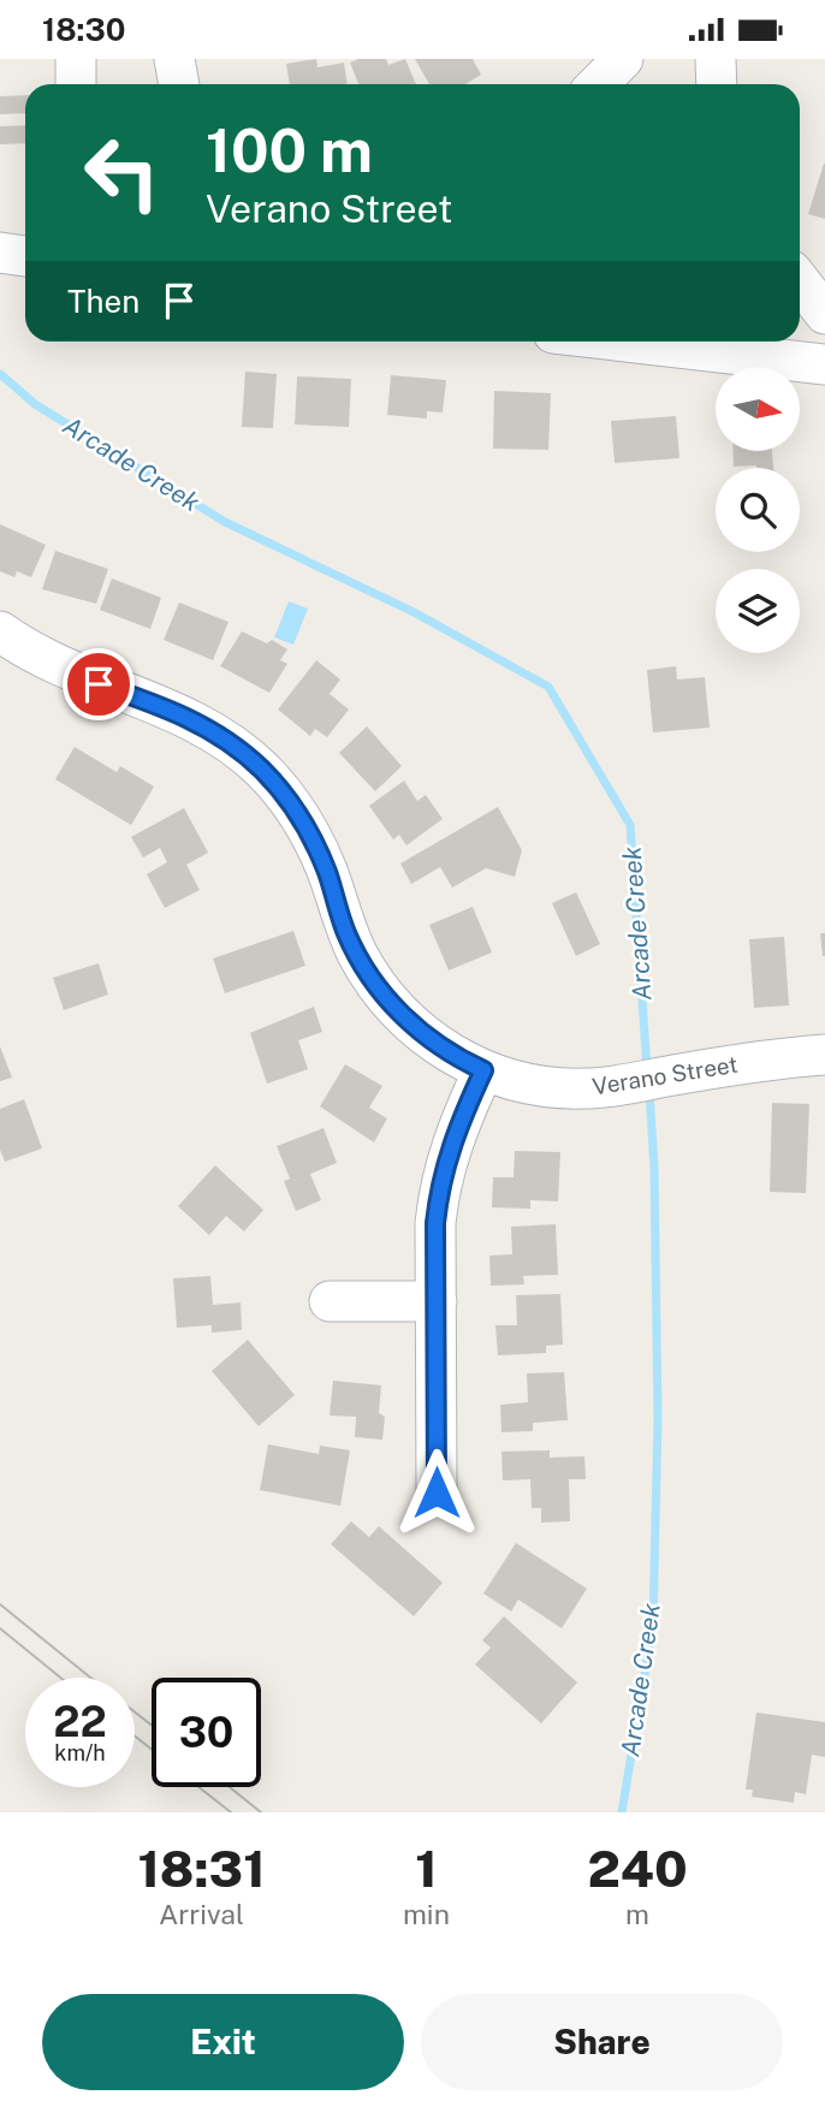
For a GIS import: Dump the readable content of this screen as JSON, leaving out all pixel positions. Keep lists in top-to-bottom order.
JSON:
{
  "streets": {
    "street": ["Verano Street"]
  },
  "water": ["Arcade Creek"],
  "north": "right",
  "page": {
    "status": "18:30",
    "turn": ["100 m", "Verano Street"],
    "then": "Then",
    "speed": "22 km/h",
    "limit": "30",
    "eta": [
      "18:31",
      "Arrival",
      "1",
      "min",
      "240",
      "m"
    ],
    "buttons": ["Exit", "Share"]
  }
}
